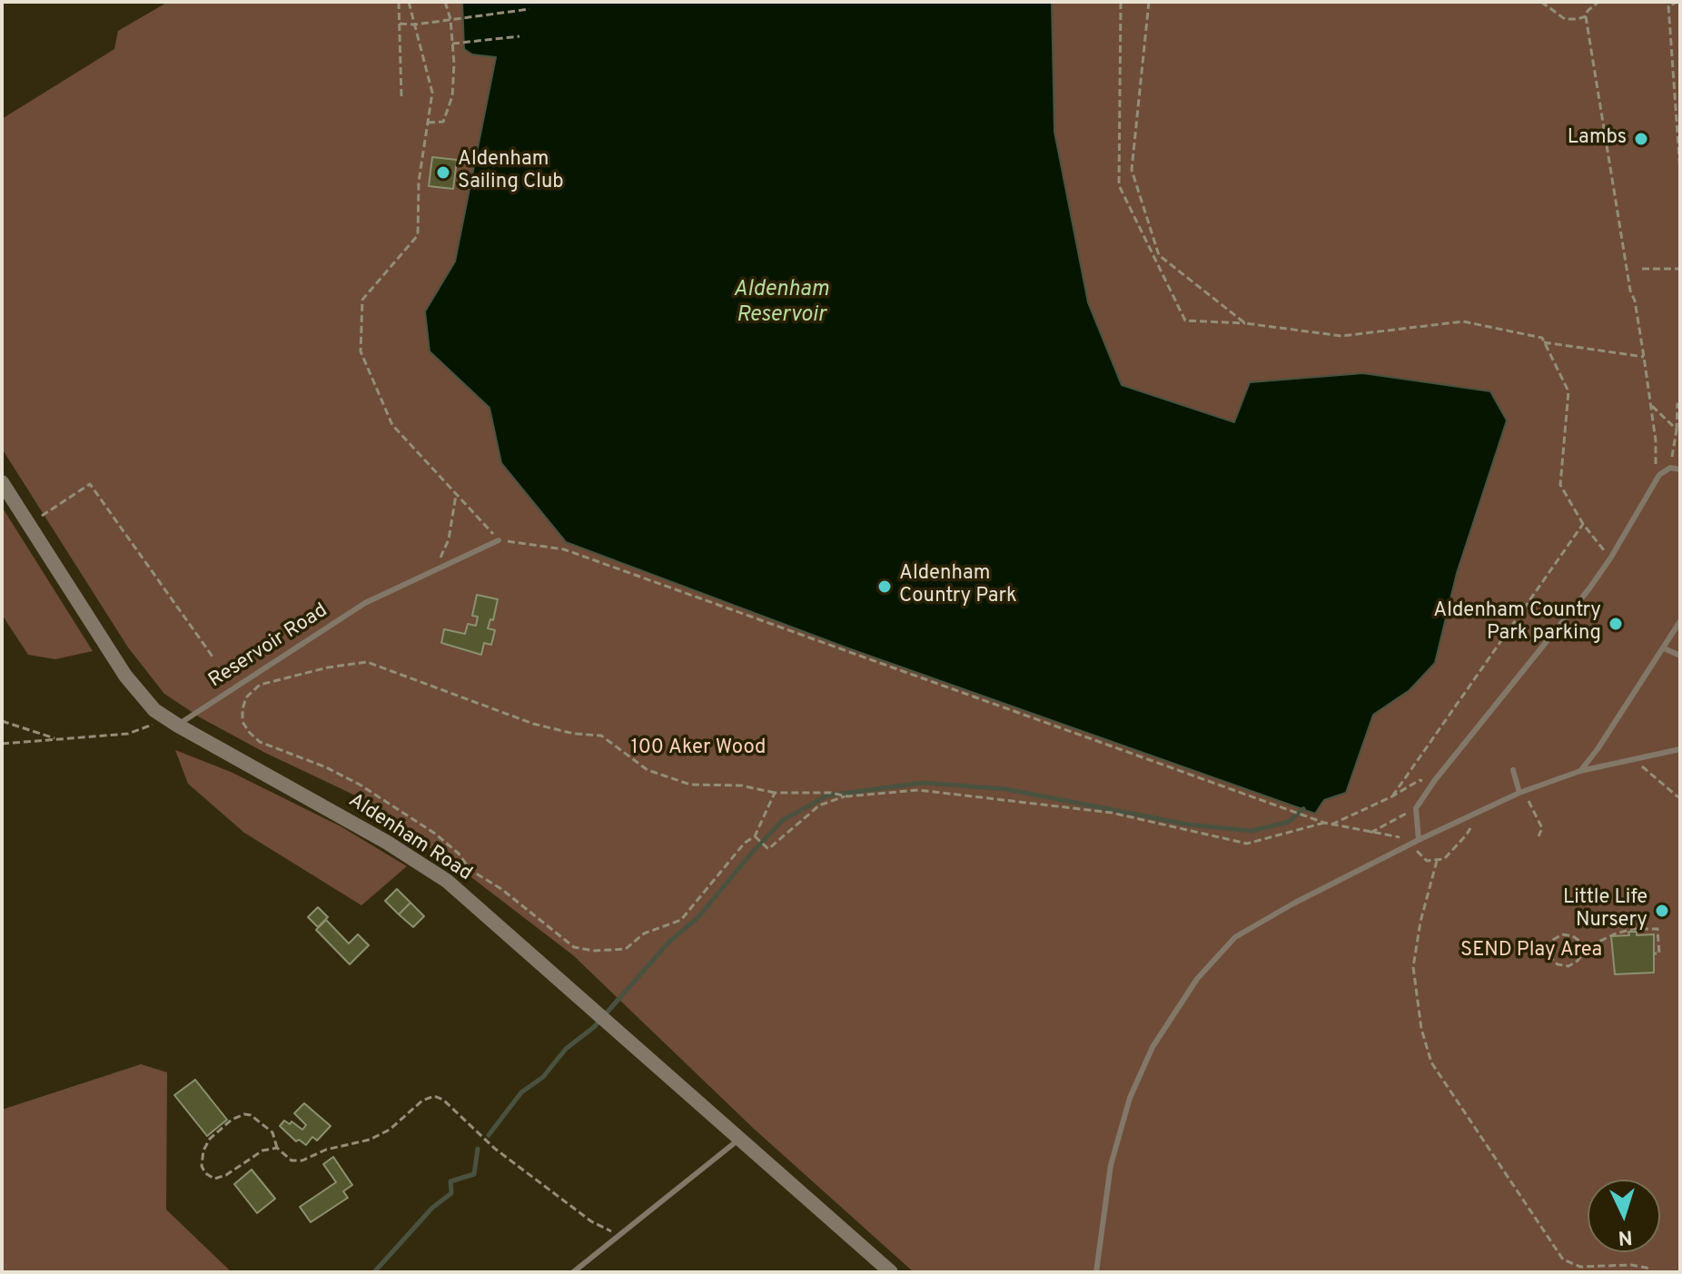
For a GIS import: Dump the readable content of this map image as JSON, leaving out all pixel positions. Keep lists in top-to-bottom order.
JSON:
{
  "streets": {
    "street": ["Aldenham Road"],
    "lane": ["Reservoir Road"]
  },
  "crossings": [
    ["Reservoir Road", "Aldenham Road"]
  ],
  "water": ["Aldenham Reservoir"],
  "parks": ["100 Aker Wood", "SEND Play Area"],
  "places": [
    "Lambs",
    "Aldenham Sailing Club",
    "Aldenham Country Park",
    "Aldenham Country Park parking",
    "Little Life Nursery"
  ],
  "north": "bottom"
}
